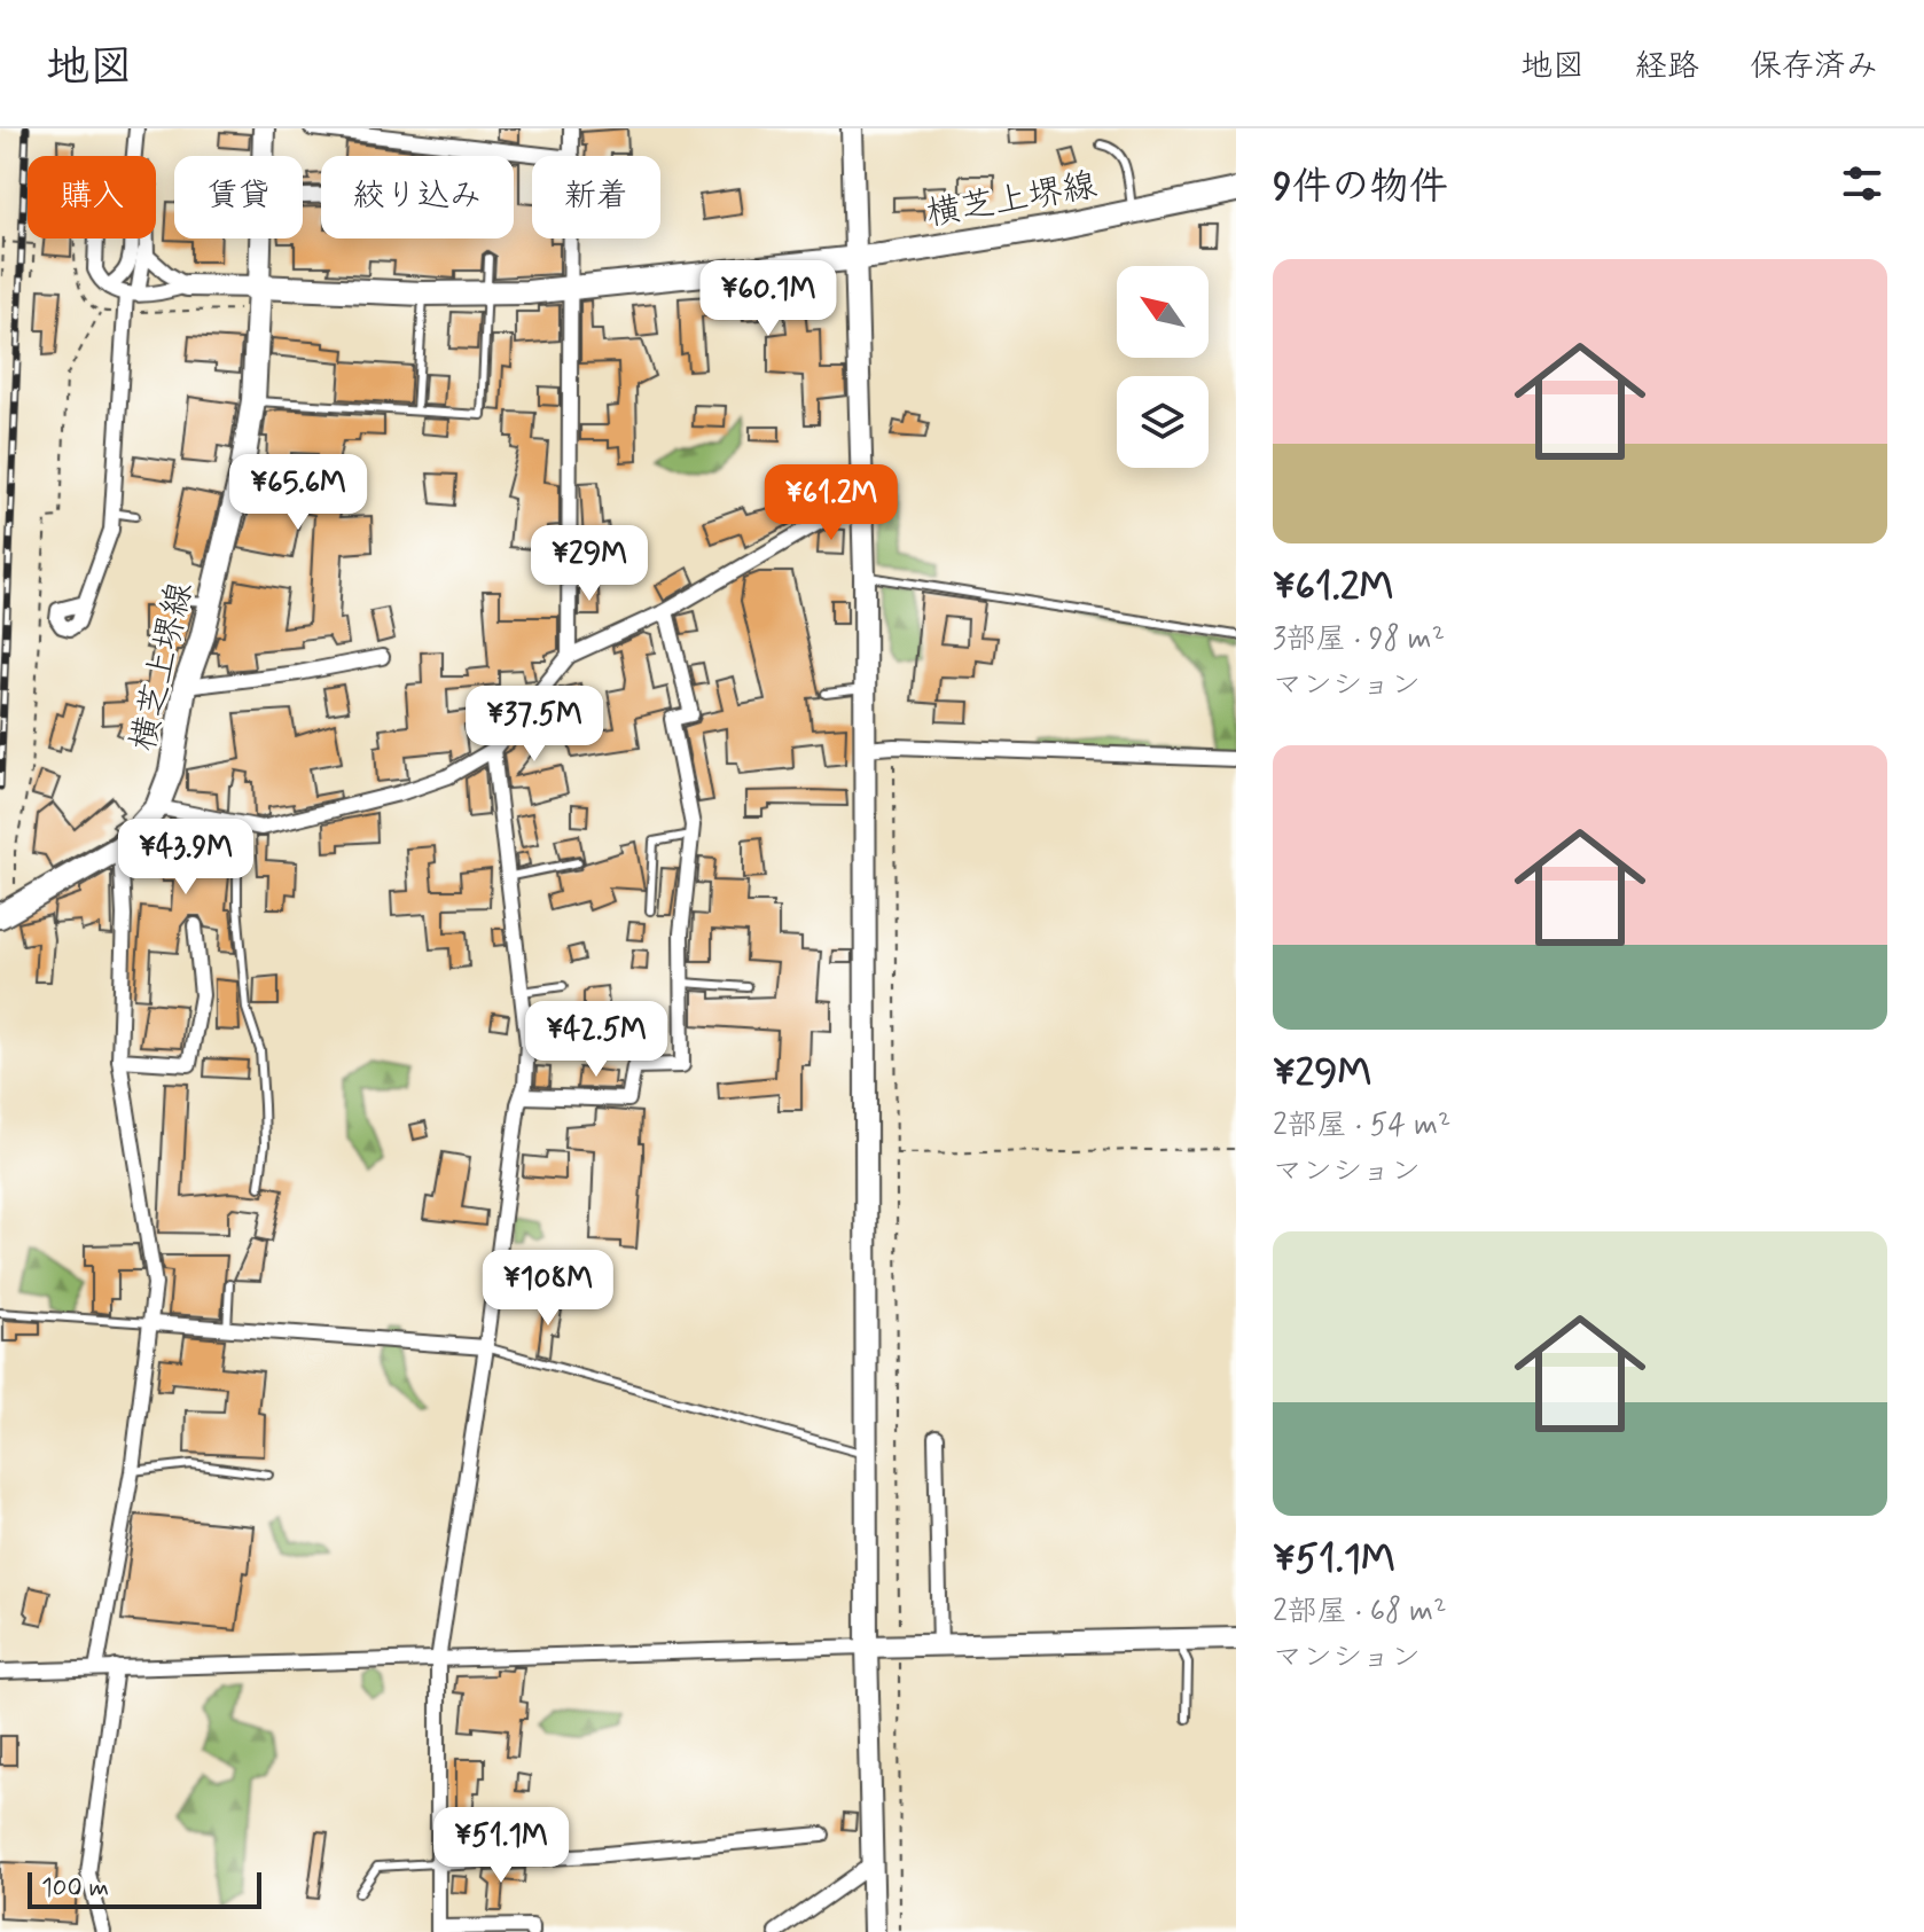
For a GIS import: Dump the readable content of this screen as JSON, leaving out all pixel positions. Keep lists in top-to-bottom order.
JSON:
{
  "streets": {
    "main road": ["横芝上堺線"]
  },
  "scale_bar": "100 m",
  "north": "top left",
  "page": {
    "header": "地図",
    "nav": ["地図", "経路", "保存済み"],
    "heading": "9件の物件",
    "chip": [
      "購入",
      "賃貸",
      "絞り込み",
      "新着"
    ],
    "list": [
      {
        "name": "¥61.2M",
        "note": "3部屋 · 98 m² · マンション"
      },
      {
        "name": "¥29M",
        "note": "2部屋 · 54 m² · マンション"
      },
      {
        "name": "¥51.1M",
        "note": "2部屋 · 68 m² · マンション"
      }
    ],
    "price": [
      "¥60.1M",
      "¥65.6M",
      "¥61.2M",
      "¥29M",
      "¥37.5M",
      "¥43.9M",
      "¥42.5M",
      "¥108M",
      "¥51.1M"
    ],
    "scale": "100 m"
  }
}
